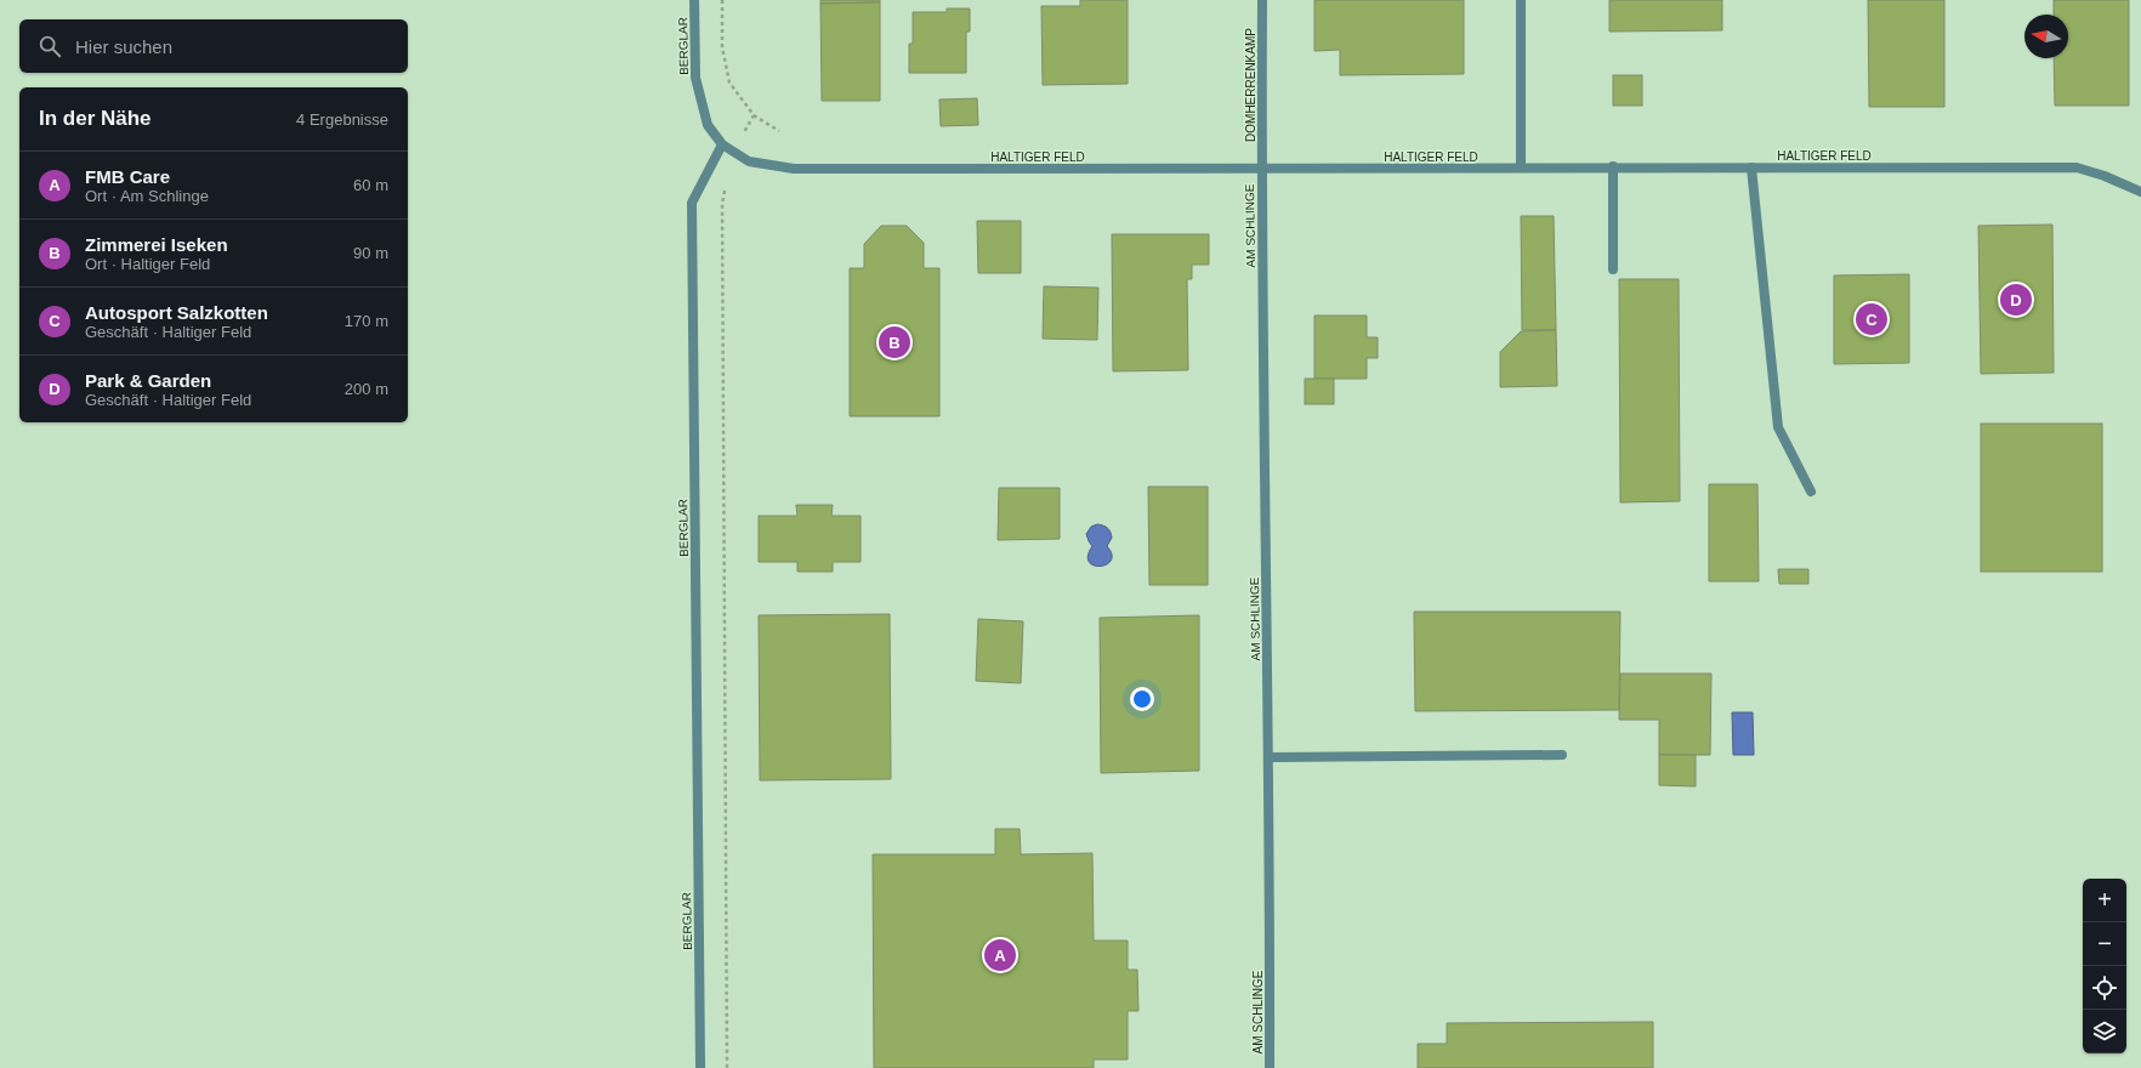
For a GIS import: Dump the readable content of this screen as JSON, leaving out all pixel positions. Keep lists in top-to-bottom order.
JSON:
{
  "streets": {
    "street": [
      "BERGLAR",
      "DOMHERRENKAMP",
      "HALTIGER FELD",
      "AM SCHLINGE"
    ]
  },
  "crossings": [
    ["BERGLAR", "HALTIGER FELD"],
    ["DOMHERRENKAMP", "HALTIGER FELD"],
    ["DOMHERRENKAMP", "AM SCHLINGE"],
    ["HALTIGER FELD", "AM SCHLINGE"]
  ],
  "north": "left",
  "page": {
    "search": "Hier suchen",
    "heading": ["In der Nähe", "4 Ergebnisse"],
    "list": [
      {
        "mark": "A",
        "name": "FMB Care",
        "note": "Ort · Am Schlinge",
        "value": "60 m"
      },
      {
        "mark": "B",
        "name": "Zimmerei Iseken",
        "note": "Ort · Haltiger Feld",
        "value": "90 m"
      },
      {
        "mark": "C",
        "name": "Autosport Salzkotten",
        "note": "Geschäft · Haltiger Feld",
        "value": "170 m"
      },
      {
        "mark": "D",
        "name": "Park & Garden",
        "note": "Geschäft · Haltiger Feld",
        "value": "200 m"
      }
    ],
    "pins": [
      "D",
      "C",
      "B",
      "A"
    ],
    "map_buttons": ["+", "−"]
  }
}
